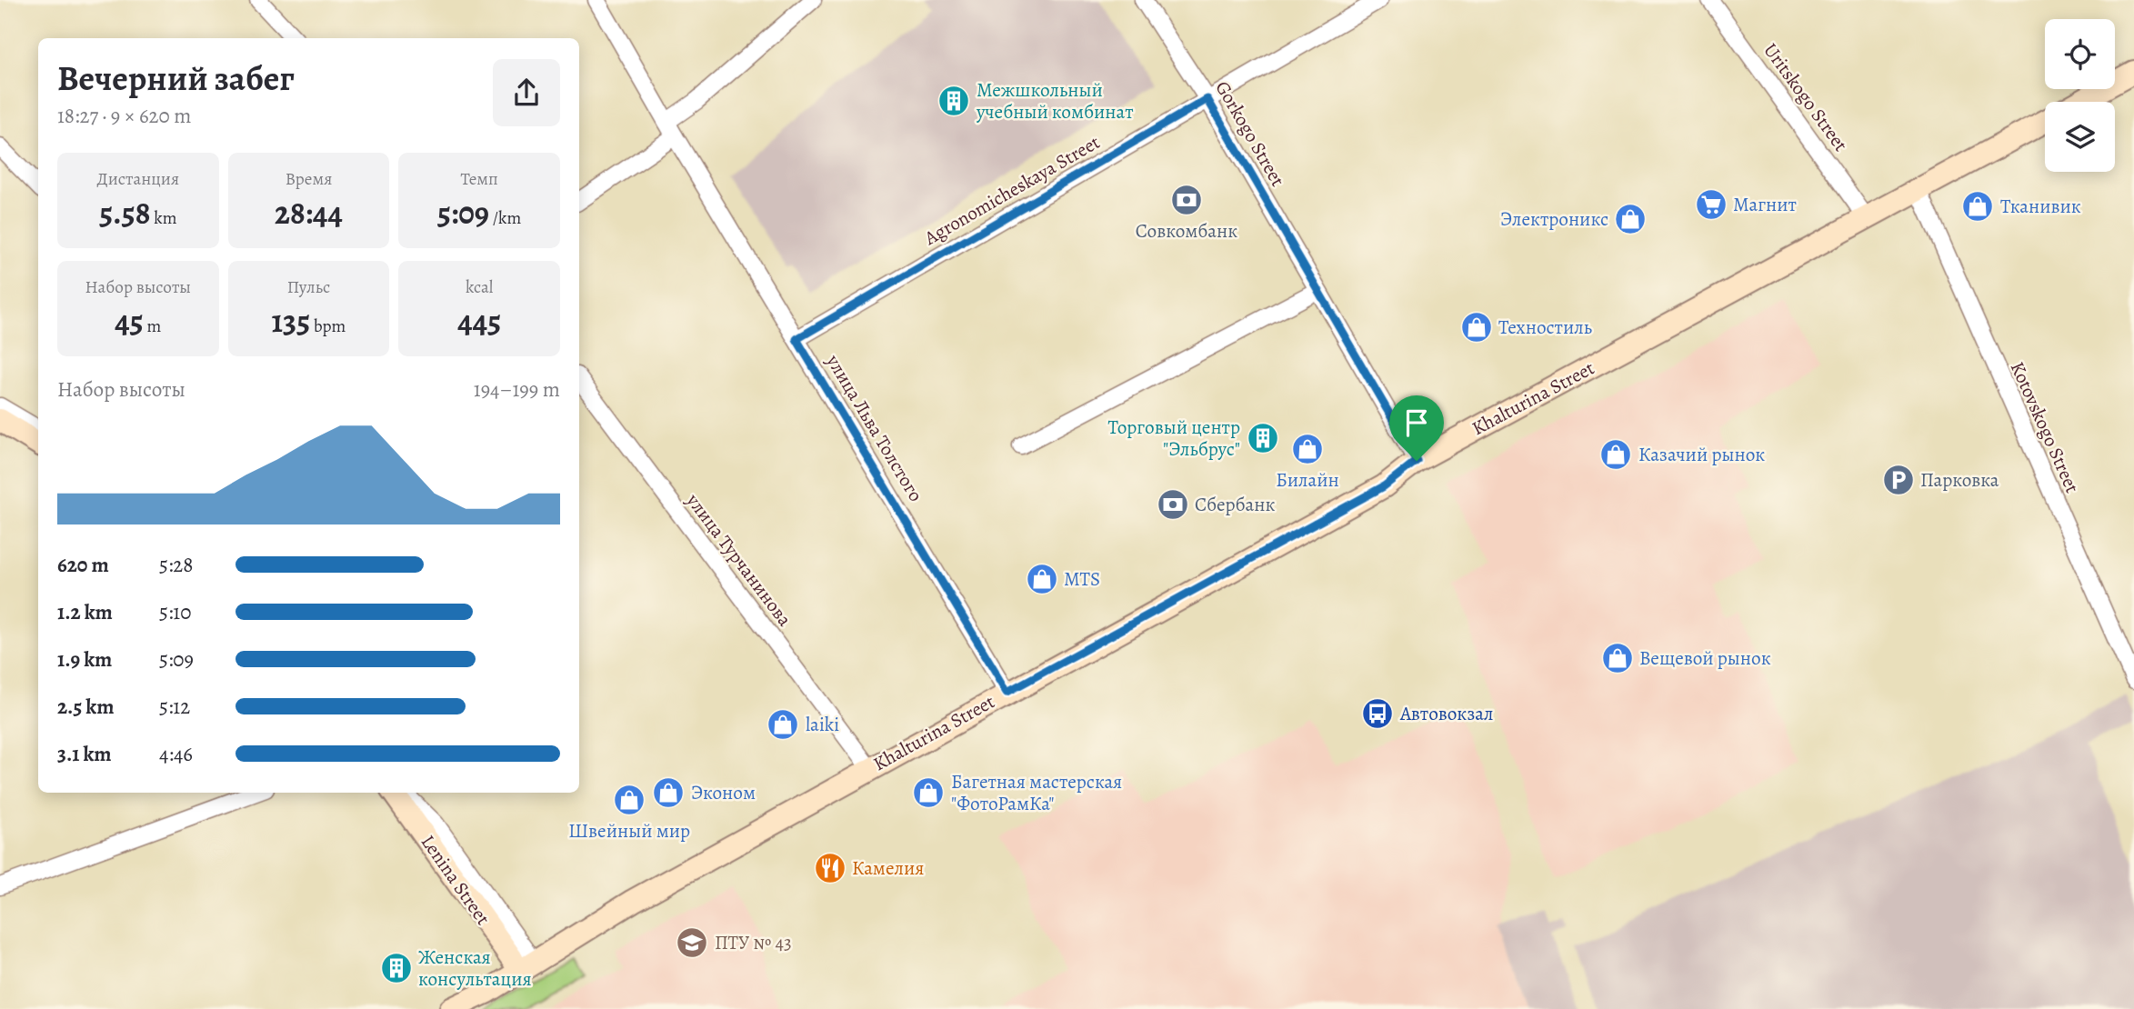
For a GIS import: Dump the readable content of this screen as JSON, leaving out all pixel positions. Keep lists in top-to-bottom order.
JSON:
{
  "streets": {
    "street": [
      "Uritskogo Street",
      "Gorkogo Street",
      "Agronomicheskaya Street",
      "Khalturina Street",
      "Kotovskogo Street",
      "улица Льва Толстого",
      "улица Турчанинова",
      "Lenina Street"
    ]
  },
  "crossings": [
    ["Uritskogo Street", "Khalturina Street"],
    ["Gorkogo Street", "Agronomicheskaya Street"],
    ["Gorkogo Street", "Khalturina Street"],
    ["Agronomicheskaya Street", "улица Льва Толстого"],
    ["Khalturina Street", "Kotovskogo Street"],
    ["Khalturina Street", "улица Льва Толстого"],
    ["Khalturina Street", "улица Турчанинова"],
    ["Khalturina Street", "Lenina Street"]
  ],
  "places": {
    "building": ["Межшкольный учебный комбинат", "Торговый центр \"Эльбрус\"", "Женская консультация"],
    "bank": ["Совкомбанк", "Сбербанк"],
    "supermarket": ["Магнит"],
    "shop": [
      "Тканивик",
      "Электроникс",
      "Техностиль",
      "Билайн",
      "Казачий рынок",
      "MTS",
      "Вещевой рынок",
      "laiki",
      "Эконом",
      "Багетная мастерская \"ФотоРамКа\"",
      "Швейный мир"
    ],
    "parking": ["Парковка"],
    "bus stop": ["Автовокзал"],
    "restaurant": ["Камелия"],
    "school or university": ["ПТУ № 43"]
  },
  "page": {
    "heading": ["Вечерний забег", "18:27 · 9 × 620 m"],
    "stats": [
      ["Дистанция", "5.58 km"],
      ["Время", "28:44"],
      ["Темп", "5:09 /km"],
      ["Набор высоты", "45 m"],
      ["Пульс", "135 bpm"],
      ["kcal", "445"]
    ],
    "chart": ["Набор высоты", "194–199 m"],
    "list": [
      {
        "name": "620 m",
        "note": "5:28"
      },
      {
        "name": "1.2 km",
        "note": "5:10"
      },
      {
        "name": "1.9 km",
        "note": "5:09"
      },
      {
        "name": "2.5 km",
        "note": "5:12"
      },
      {
        "name": "3.1 km",
        "note": "4:46"
      }
    ]
  }
}
